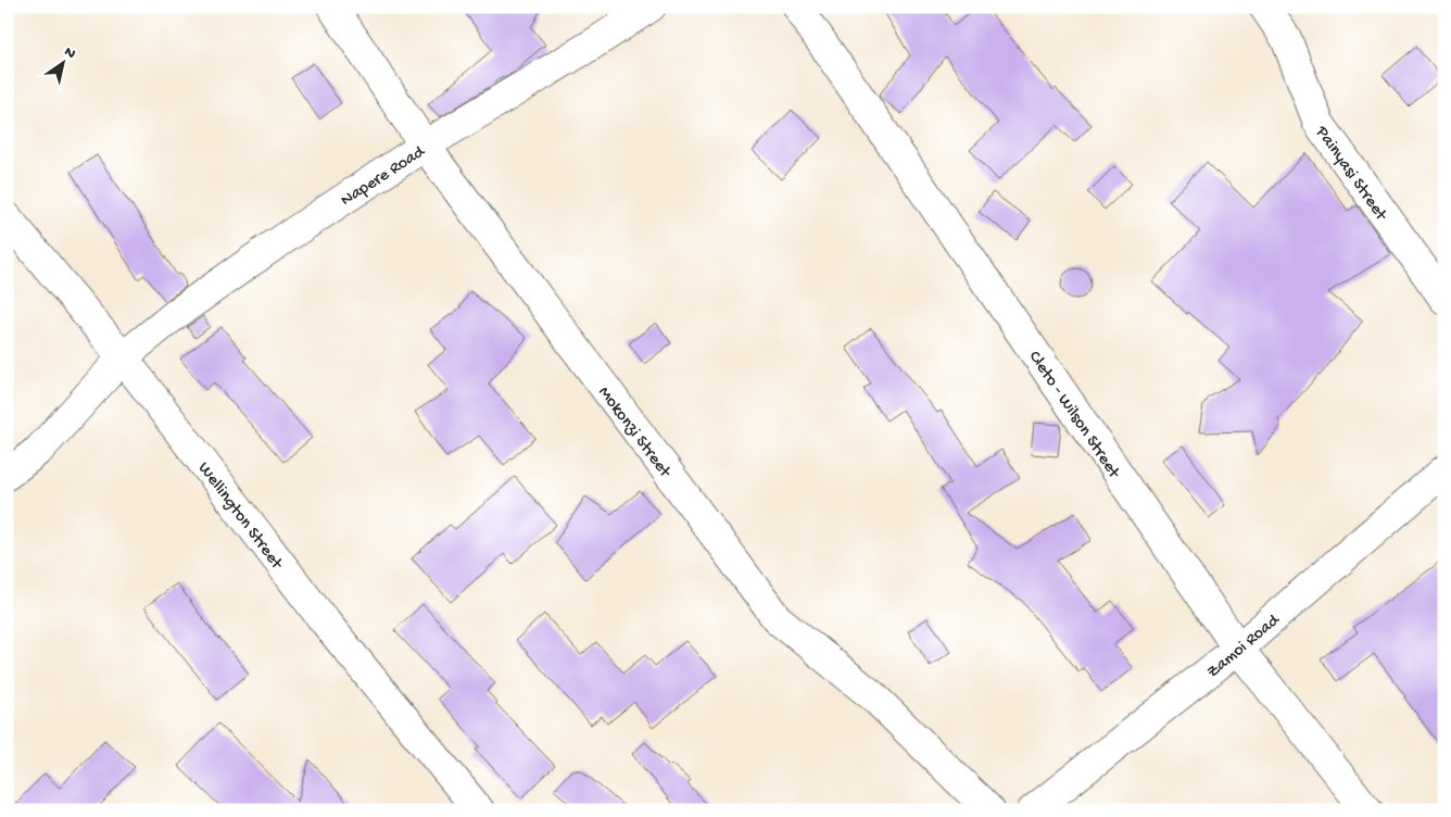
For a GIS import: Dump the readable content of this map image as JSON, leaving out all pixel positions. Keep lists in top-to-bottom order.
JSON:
{
  "streets": {
    "street": [
      "Painyasi Street",
      "Napere Road",
      "Cleto - Wilson Street",
      "Mokonzi Street",
      "Wellington Street",
      "Zamoi Road"
    ]
  },
  "crossings": [
    ["Napere Road", "Mokonzi Street"],
    ["Napere Road", "Wellington Street"],
    ["Cleto - Wilson Street", "Zamoi Road"]
  ],
  "north": "top right"
}
